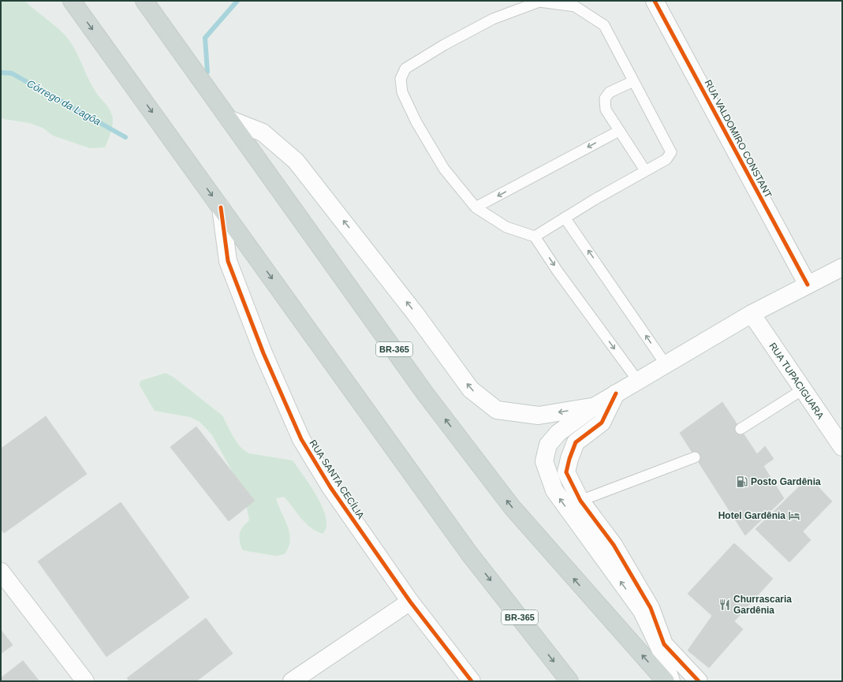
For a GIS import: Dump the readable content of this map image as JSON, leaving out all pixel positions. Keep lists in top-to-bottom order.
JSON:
{
  "streets": {
    "main road": ["BR-365"],
    "street": ["RUA VALDOMIRO CONSTANT", "RUA TUPACIGUARA", "RUA SANTA CECÍLIA"]
  },
  "crossings": [
    ["BR-365", "RUA SANTA CECÍLIA"]
  ],
  "water": ["Córrego da Lagôa"],
  "places": {
    "fuel station": ["Posto Gardênia"],
    "hotel": ["Hotel Gardênia"],
    "restaurant": ["Churrascaria Gardênia"]
  }
}
